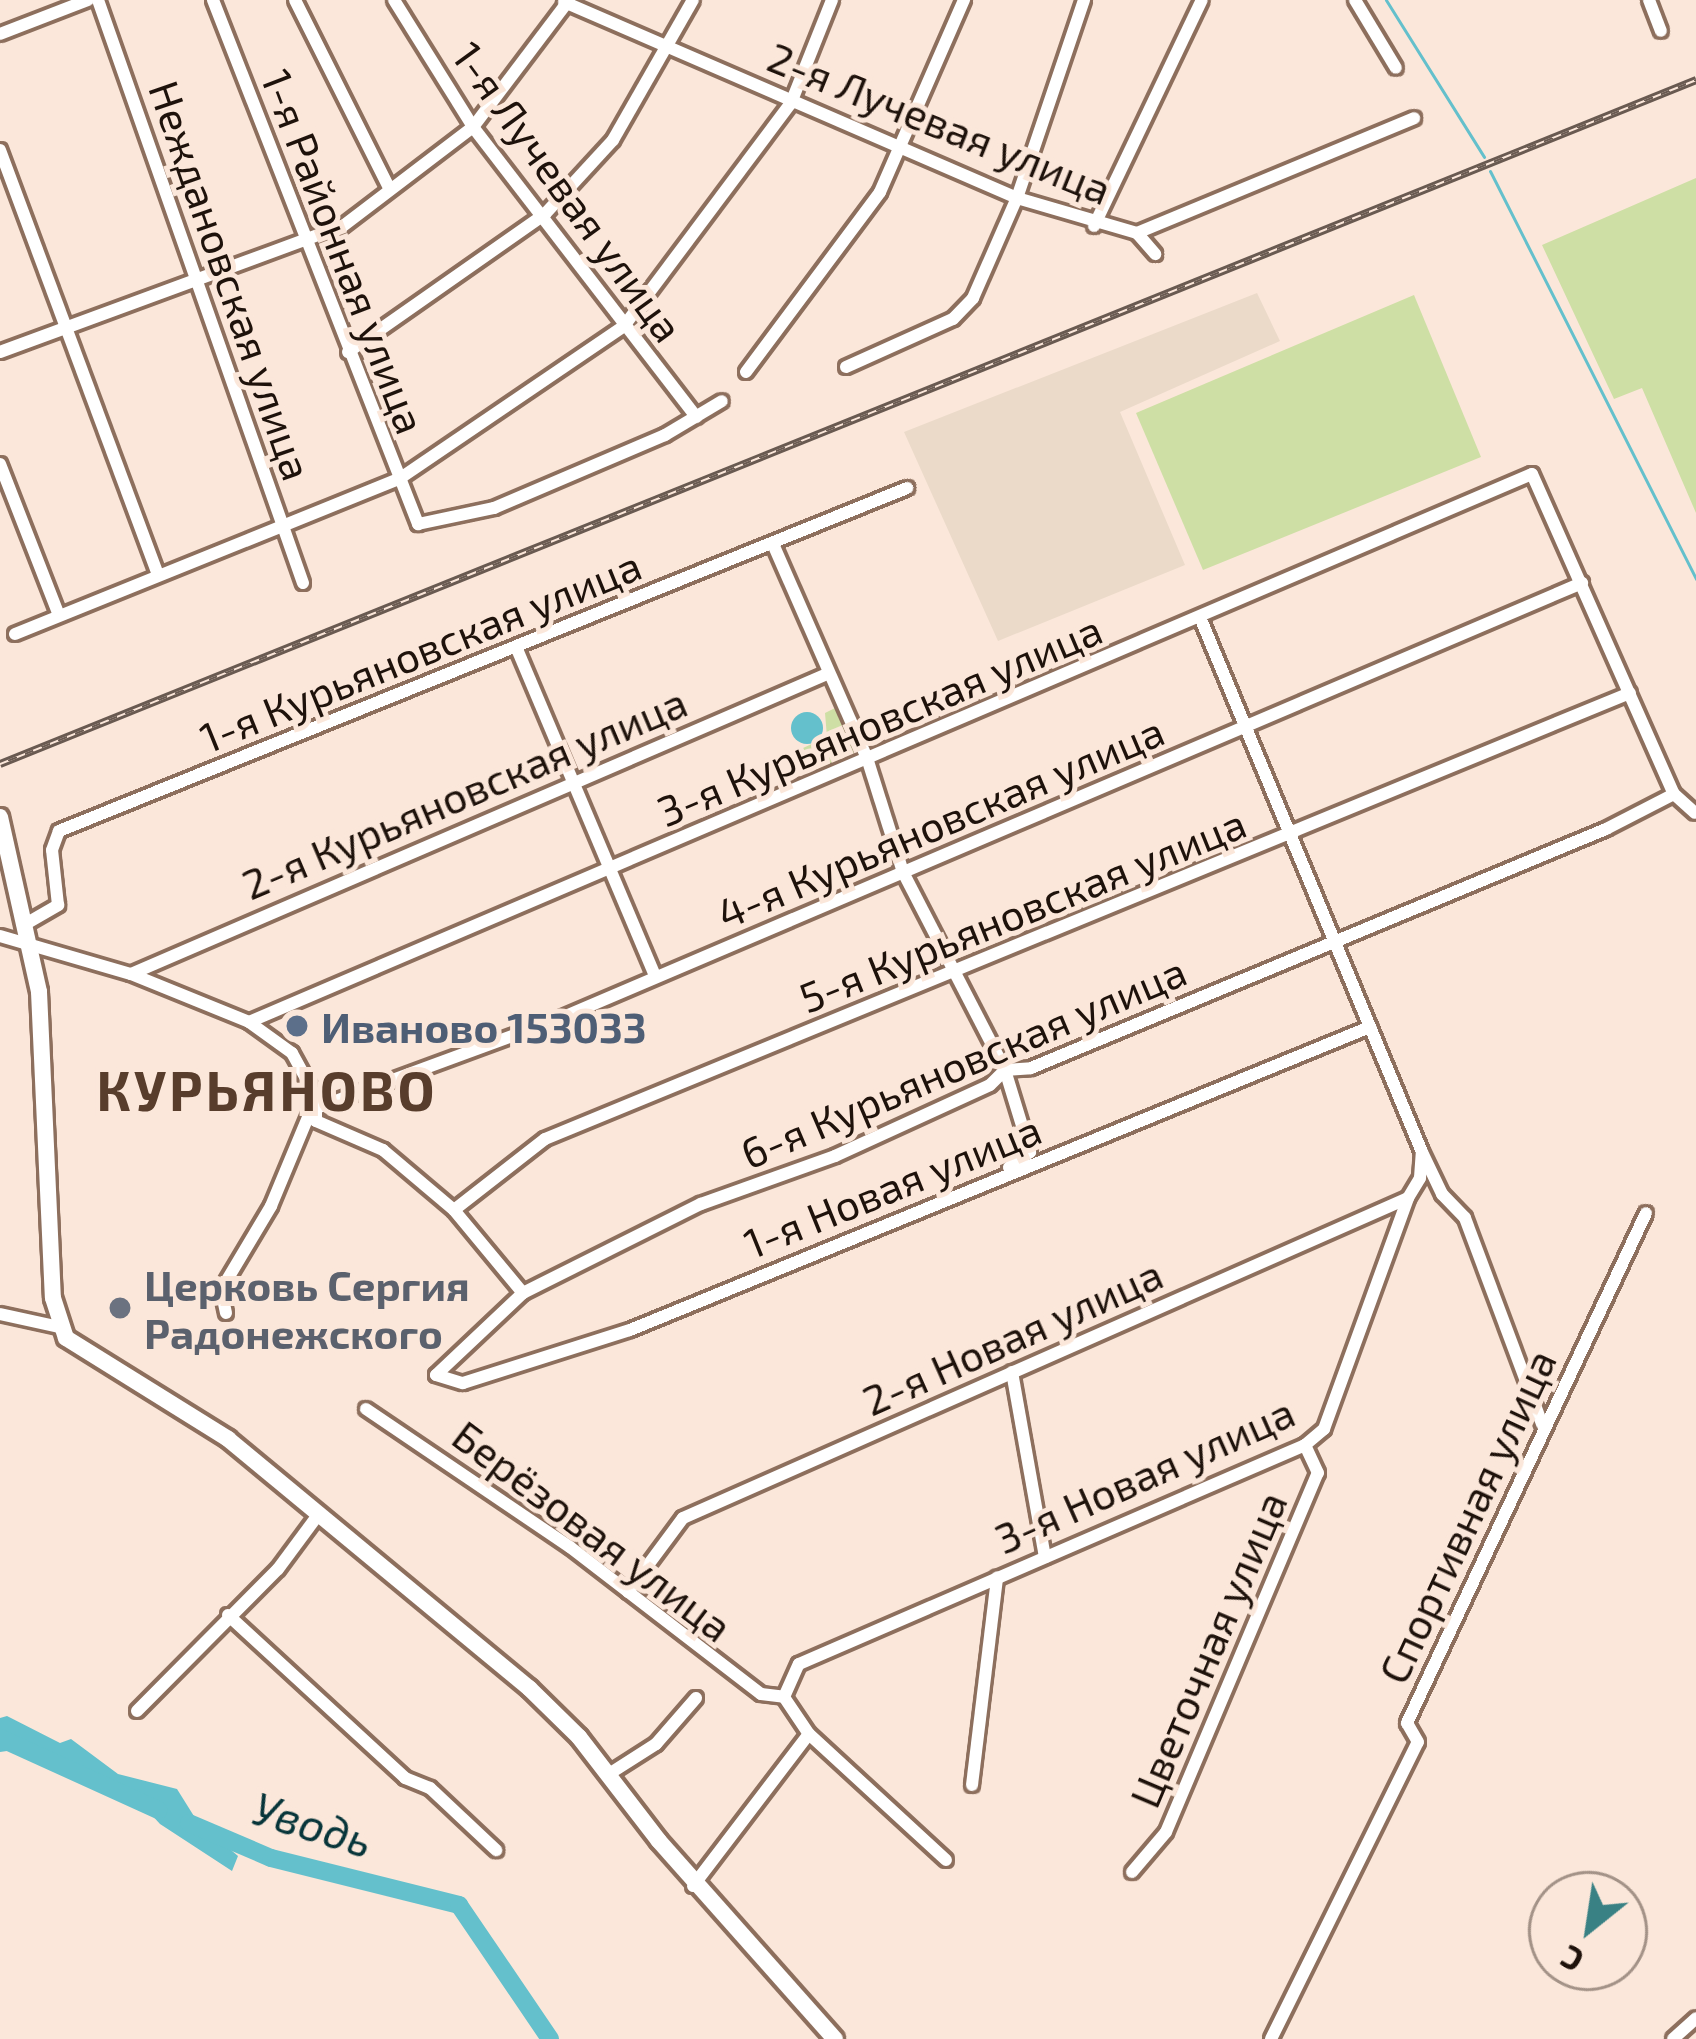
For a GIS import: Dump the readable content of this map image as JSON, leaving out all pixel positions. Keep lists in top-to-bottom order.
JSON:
{
  "streets": {
    "street": [
      "2-я Лучевая улица",
      "1-я Лучевая улица",
      "1-я Районная улица",
      "Неждановская улица",
      "1-я Курьяновская улица",
      "3-я Курьяновская улица",
      "2-я Курьяновская улица",
      "4-я Курьяновская улица",
      "5-я Курьяновская улица",
      "6-я Курьяновская улица",
      "1-я Новая улица",
      "2-я Новая улица",
      "3-я Новая улица",
      "Спортивная улица",
      "Берёзовая улица",
      "Цветочная улица"
    ]
  },
  "crossings": [
    ["1-я Лучевая улица", "1-я Районная улица"],
    ["3-я Курьяновская улица", "4-я Курьяновская улица"],
    ["6-я Курьяновская улица", "1-я Новая улица"],
    ["2-я Новая улица", "3-я Новая улица"],
    ["2-я Новая улица", "Берёзовая улица"],
    ["3-я Новая улица", "Берёзовая улица"],
    ["3-я Новая улица", "Цветочная улица"]
  ],
  "districts": ["КУРЬЯНОВО"],
  "water": ["Уводь"],
  "places": ["Иваново 153033", "Церковь Сергия Радонежского"],
  "north": "bottom left"
}
